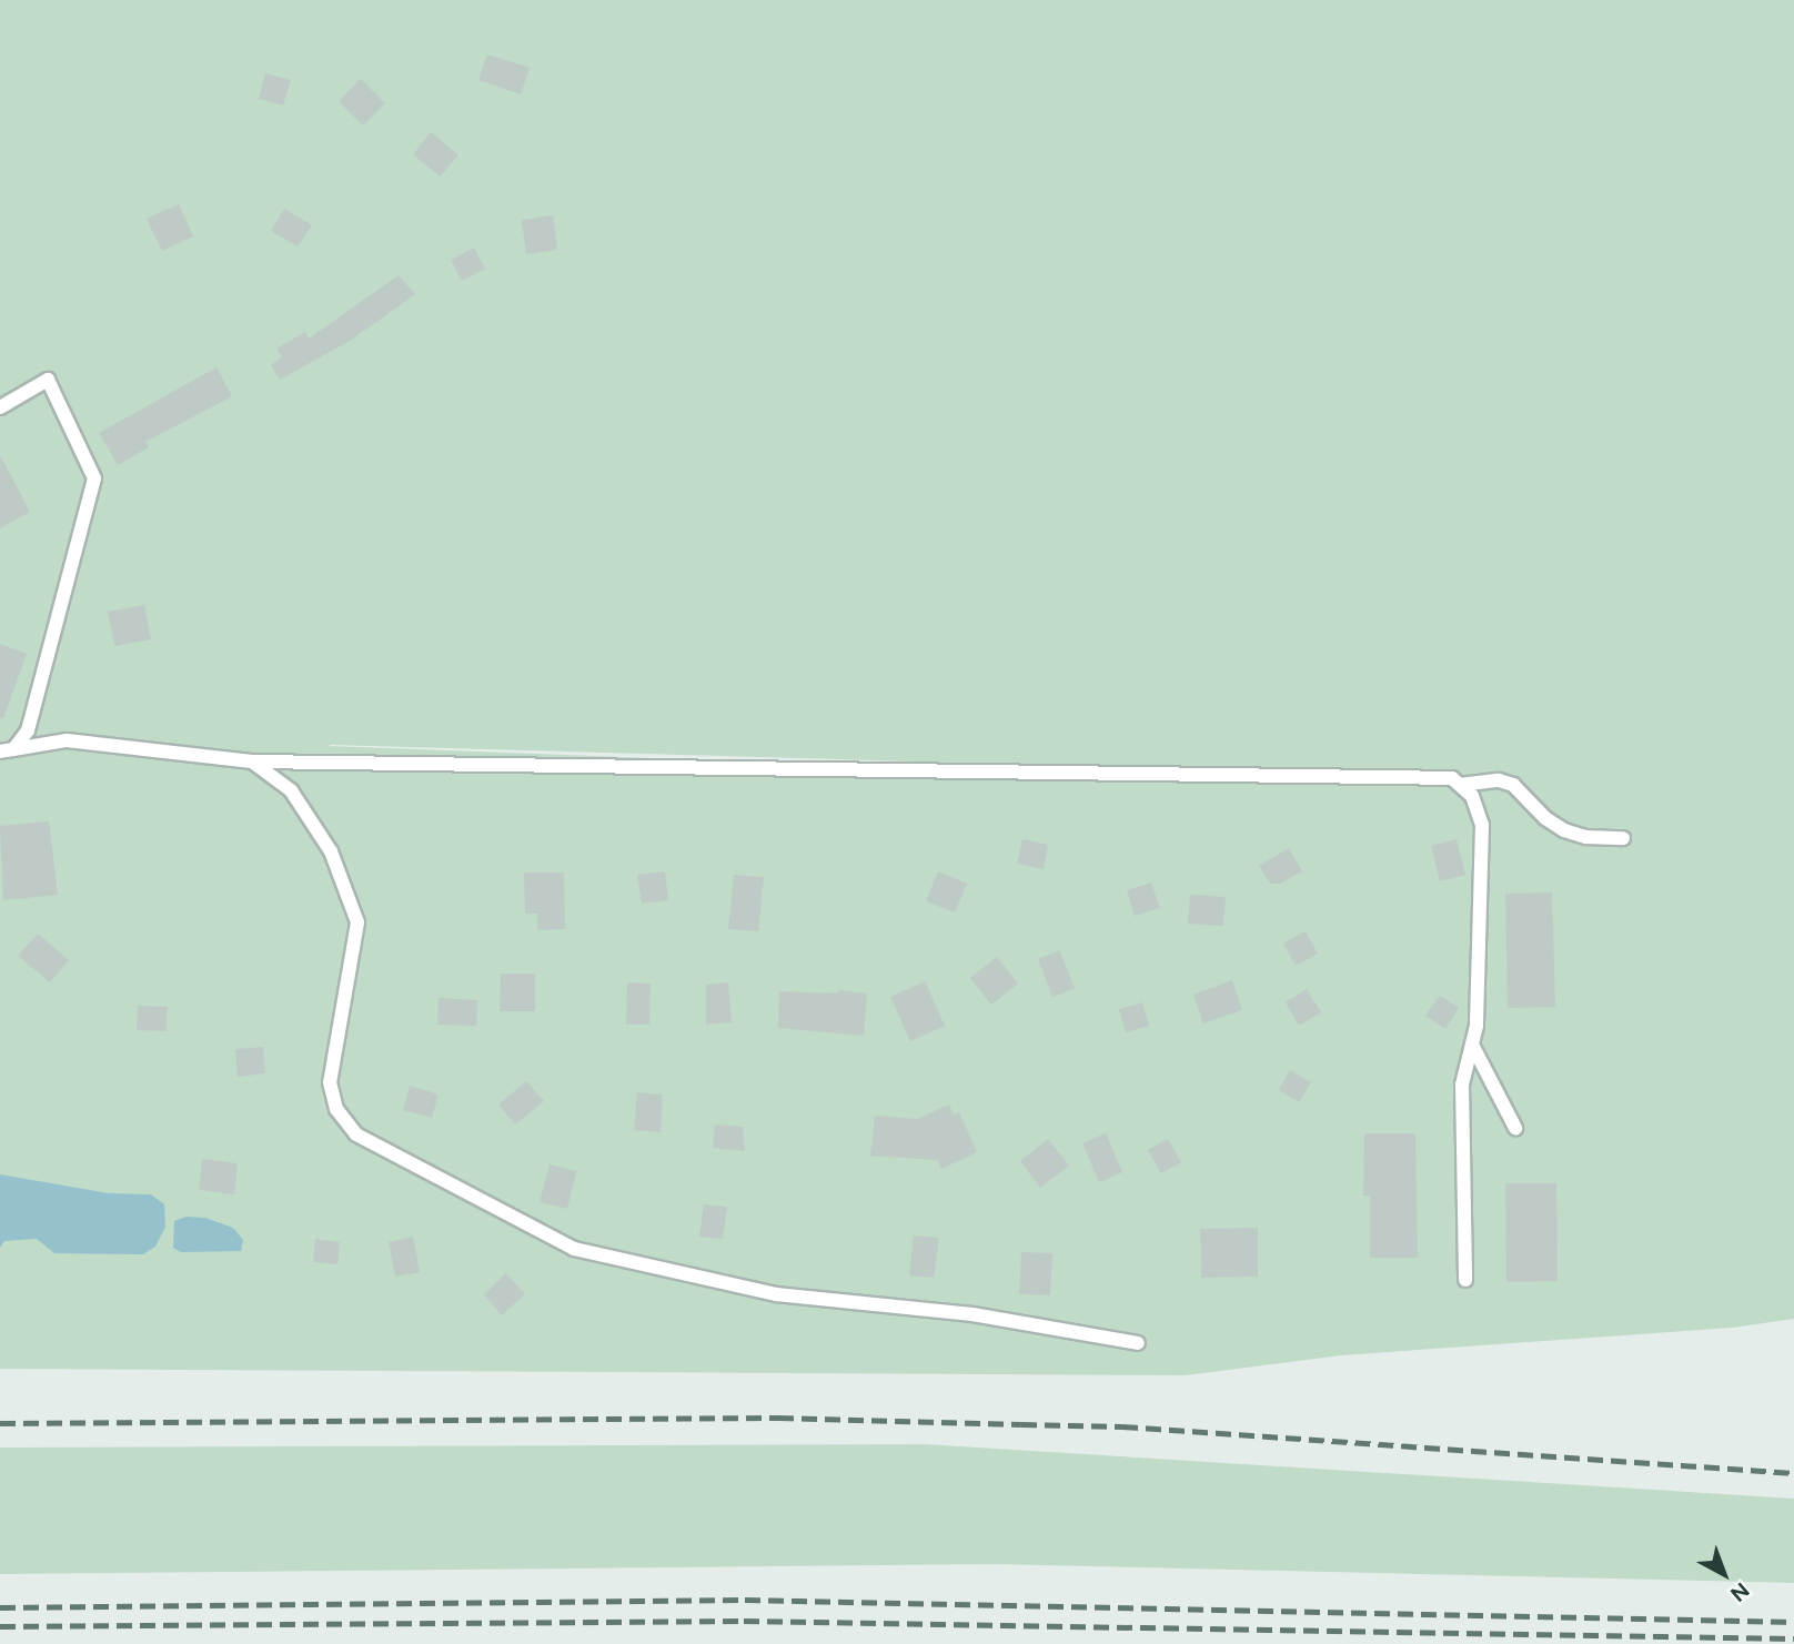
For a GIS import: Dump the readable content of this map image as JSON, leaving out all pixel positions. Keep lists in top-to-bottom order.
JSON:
{
  "north": "bottom right"
}
